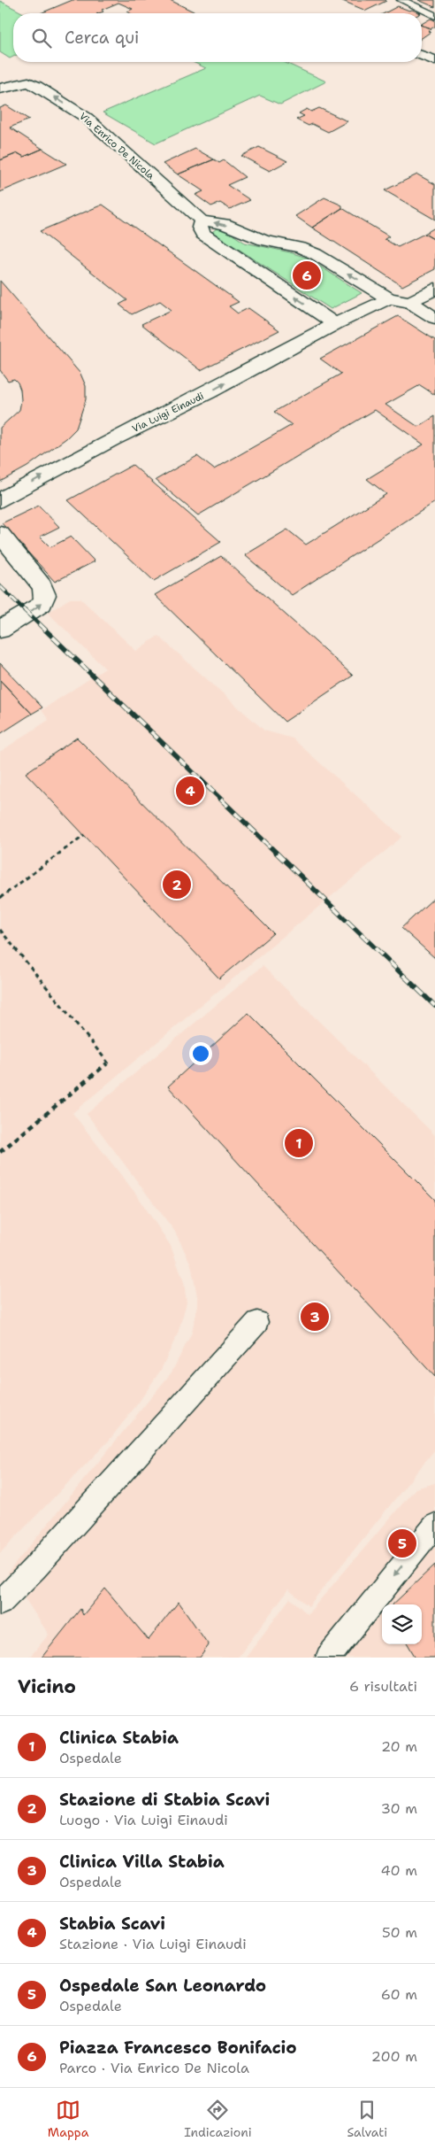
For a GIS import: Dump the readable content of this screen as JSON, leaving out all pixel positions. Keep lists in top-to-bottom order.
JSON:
{
  "streets": {
    "street": ["Via Enrico De Nicola", "Via Luigi Einaudi"]
  },
  "crossings": [
    ["Via Enrico De Nicola", "Via Luigi Einaudi"]
  ],
  "one_way": ["Via Luigi Einaudi"],
  "page": {
    "search": "Cerca qui",
    "pins": [
      "6",
      "4",
      "2",
      "1",
      "3",
      "5"
    ],
    "heading": ["Vicino", "6 risultati"],
    "list": [
      {
        "mark": "1",
        "name": "Clinica Stabia",
        "note": "Ospedale",
        "value": "20 m"
      },
      {
        "mark": "2",
        "name": "Stazione di Stabia Scavi",
        "note": "Luogo · Via Luigi Einaudi",
        "value": "30 m"
      },
      {
        "mark": "3",
        "name": "Clinica Villa Stabia",
        "note": "Ospedale",
        "value": "40 m"
      },
      {
        "mark": "4",
        "name": "Stabia Scavi",
        "note": "Stazione · Via Luigi Einaudi",
        "value": "50 m"
      },
      {
        "mark": "5",
        "name": "Ospedale San Leonardo",
        "note": "Ospedale",
        "value": "60 m"
      },
      {
        "mark": "6",
        "name": "Piazza Francesco Bonifacio",
        "note": "Parco · Via Enrico De Nicola",
        "value": "200 m"
      }
    ],
    "nav": ["Mappa", "Indicazioni", "Salvati"]
  }
}
